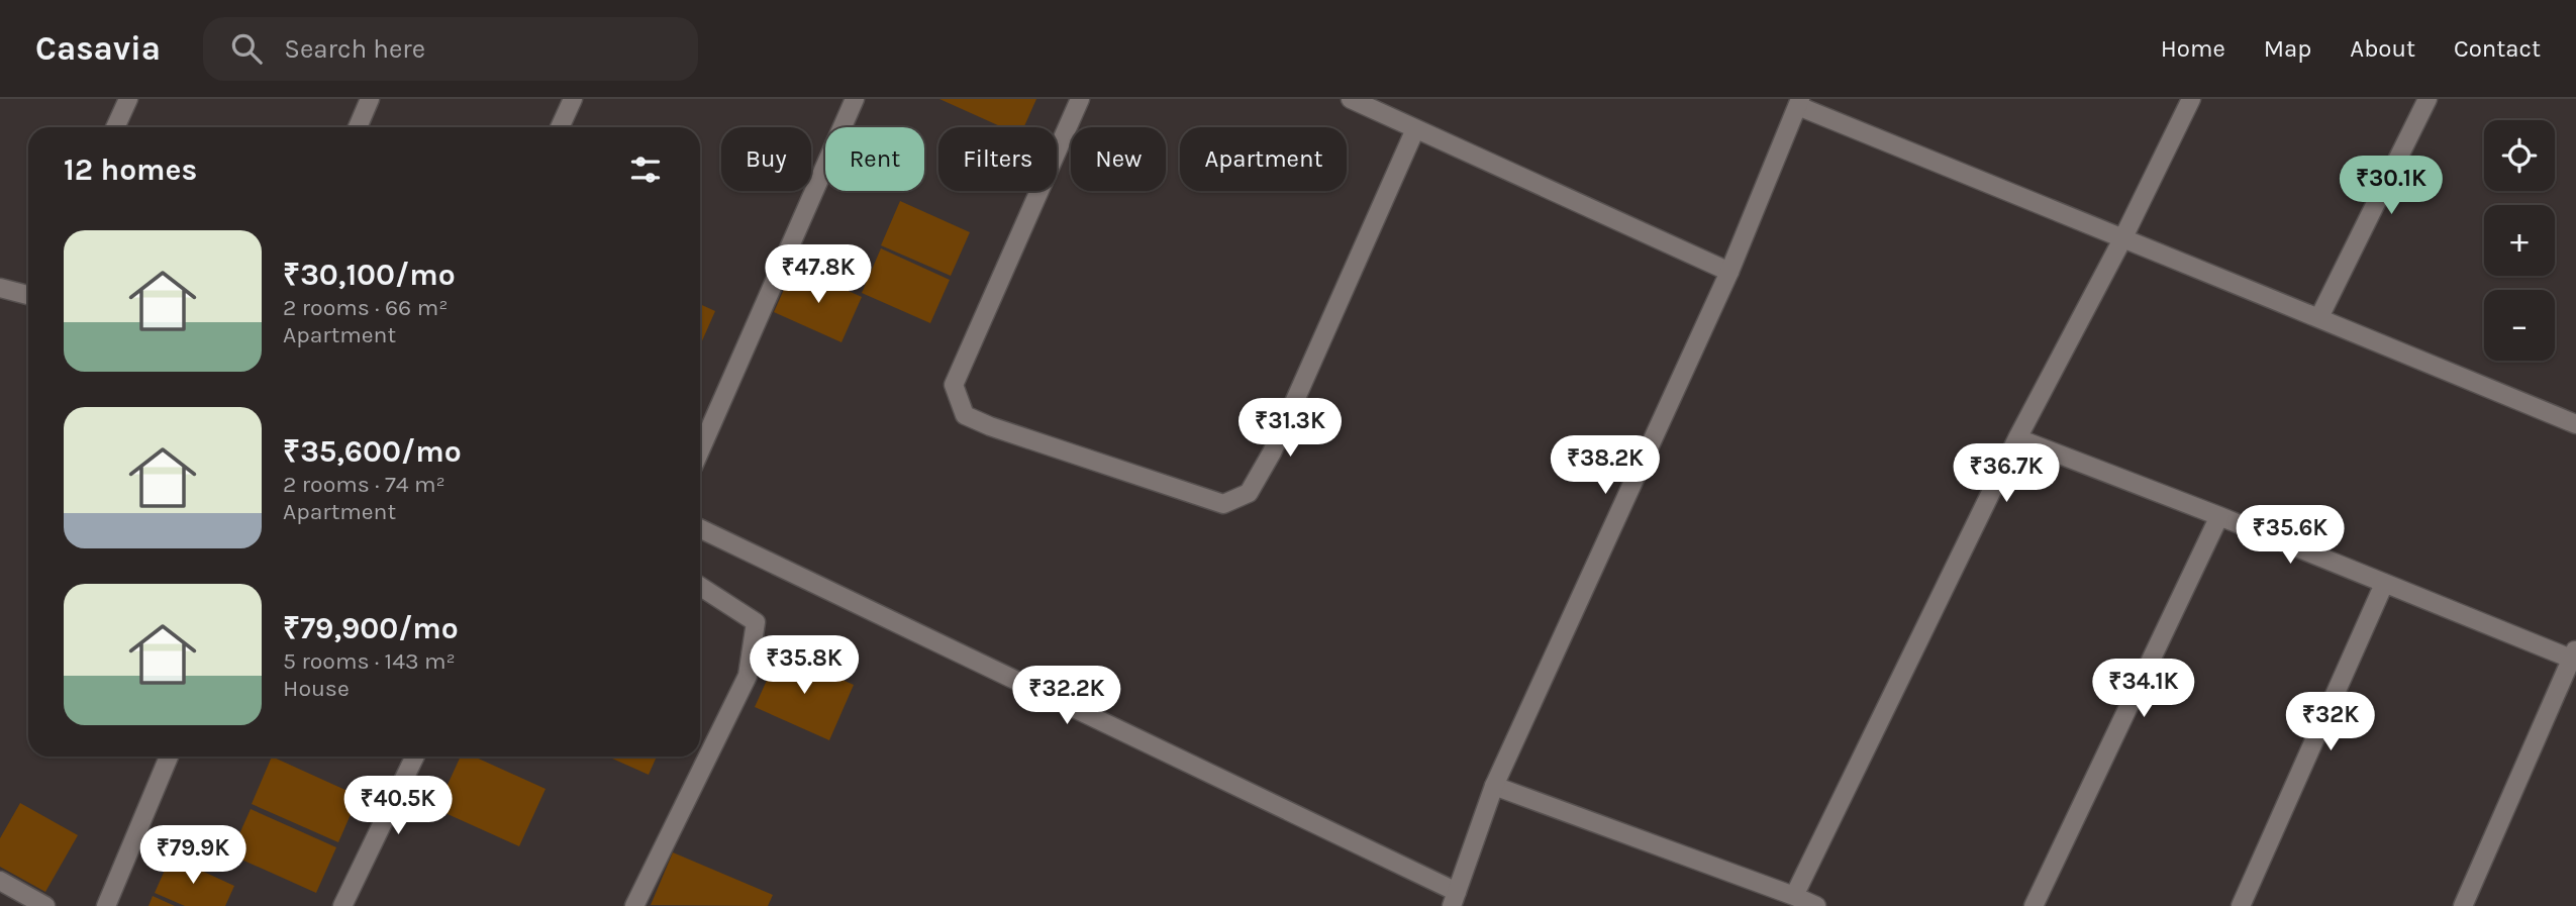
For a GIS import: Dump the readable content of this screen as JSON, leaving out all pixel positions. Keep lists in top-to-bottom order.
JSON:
{
  "page": {
    "header": "Casavia",
    "search": "Search here",
    "nav": [
      "Home",
      "Map",
      "About",
      "Contact"
    ],
    "map_buttons": ["+", "−"],
    "chip": [
      "Buy",
      "Rent",
      "Filters",
      "New",
      "Apartment"
    ],
    "heading": "12 homes",
    "price": [
      "₹30.1K",
      "₹47.8K",
      "₹31.3K",
      "₹38.2K",
      "₹36.7K",
      "₹35.6K",
      "₹35.8K",
      "₹34.1K",
      "₹32.2K",
      "₹32K",
      "₹40.5K",
      "₹79.9K"
    ],
    "list": [
      {
        "name": "₹30,100/mo",
        "note": "2 rooms · 66 m² · Apartment"
      },
      {
        "name": "₹35,600/mo",
        "note": "2 rooms · 74 m² · Apartment"
      },
      {
        "name": "₹79,900/mo",
        "note": "5 rooms · 143 m² · House"
      }
    ]
  }
}
